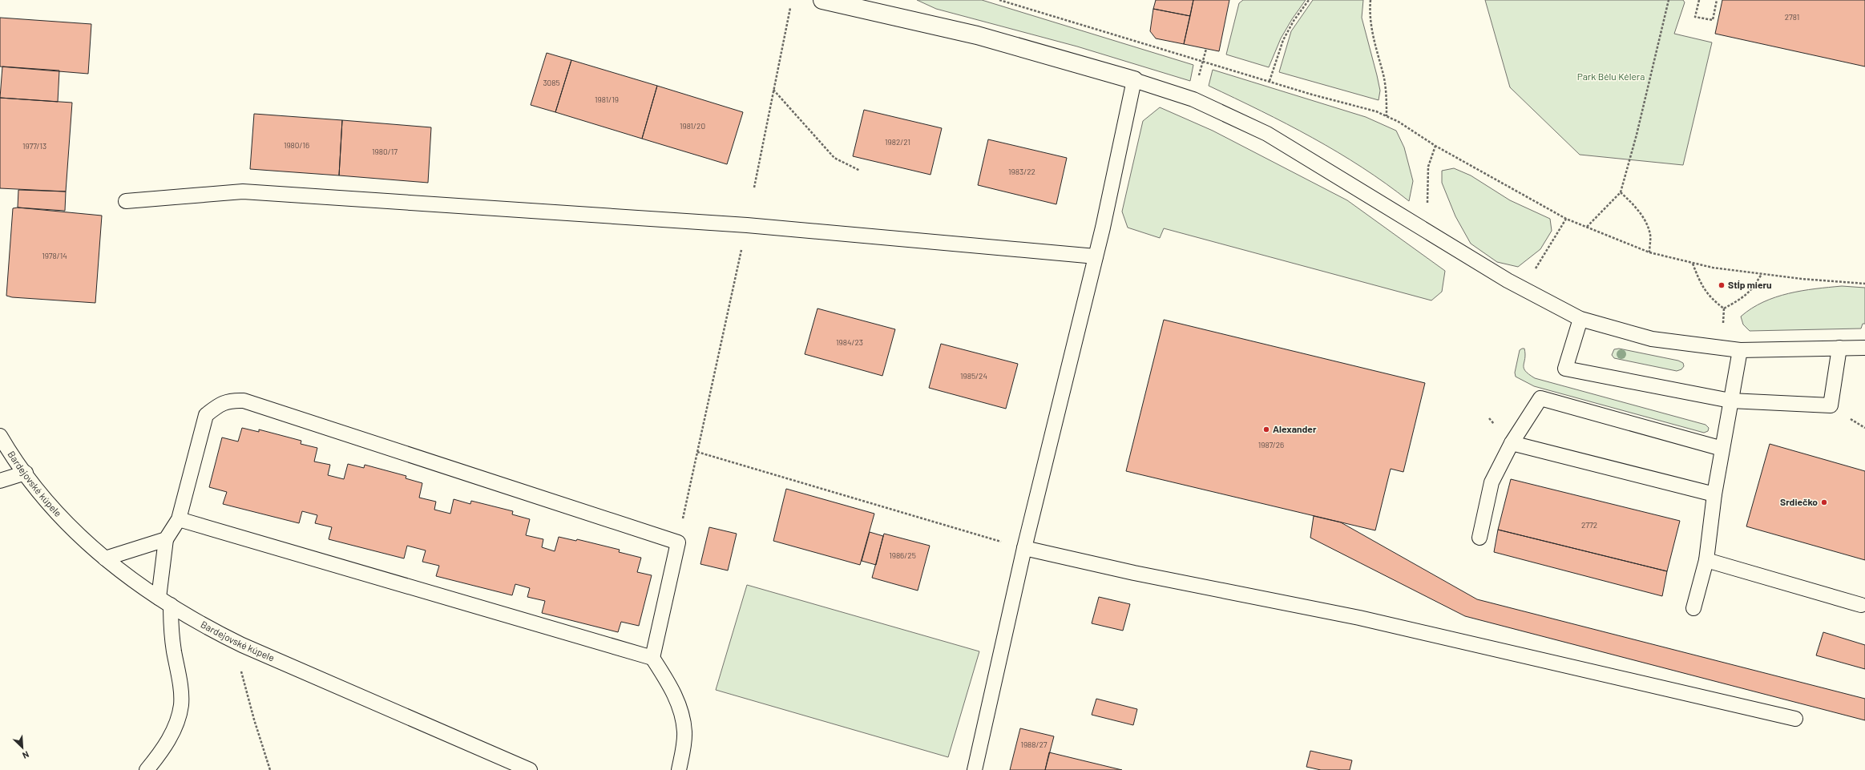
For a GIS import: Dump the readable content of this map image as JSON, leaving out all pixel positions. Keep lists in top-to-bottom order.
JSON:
{
  "streets": {
    "lane": ["Bardejovské kúpele"]
  },
  "parks": ["Park Bélu Kélera"],
  "places": ["Stĺp mieru", "Alexander", "Srdiečko"],
  "house_numbers": [
    "2781",
    "3085",
    "1981/19",
    "1981/20",
    "1982/21",
    "1980/16",
    "1977/13",
    "1980/17",
    "1983/22",
    "1978/14",
    "1984/23",
    "1985/24",
    "1987/26",
    "2772",
    "1986/25",
    "1988/27"
  ],
  "north": "bottom right"
}
